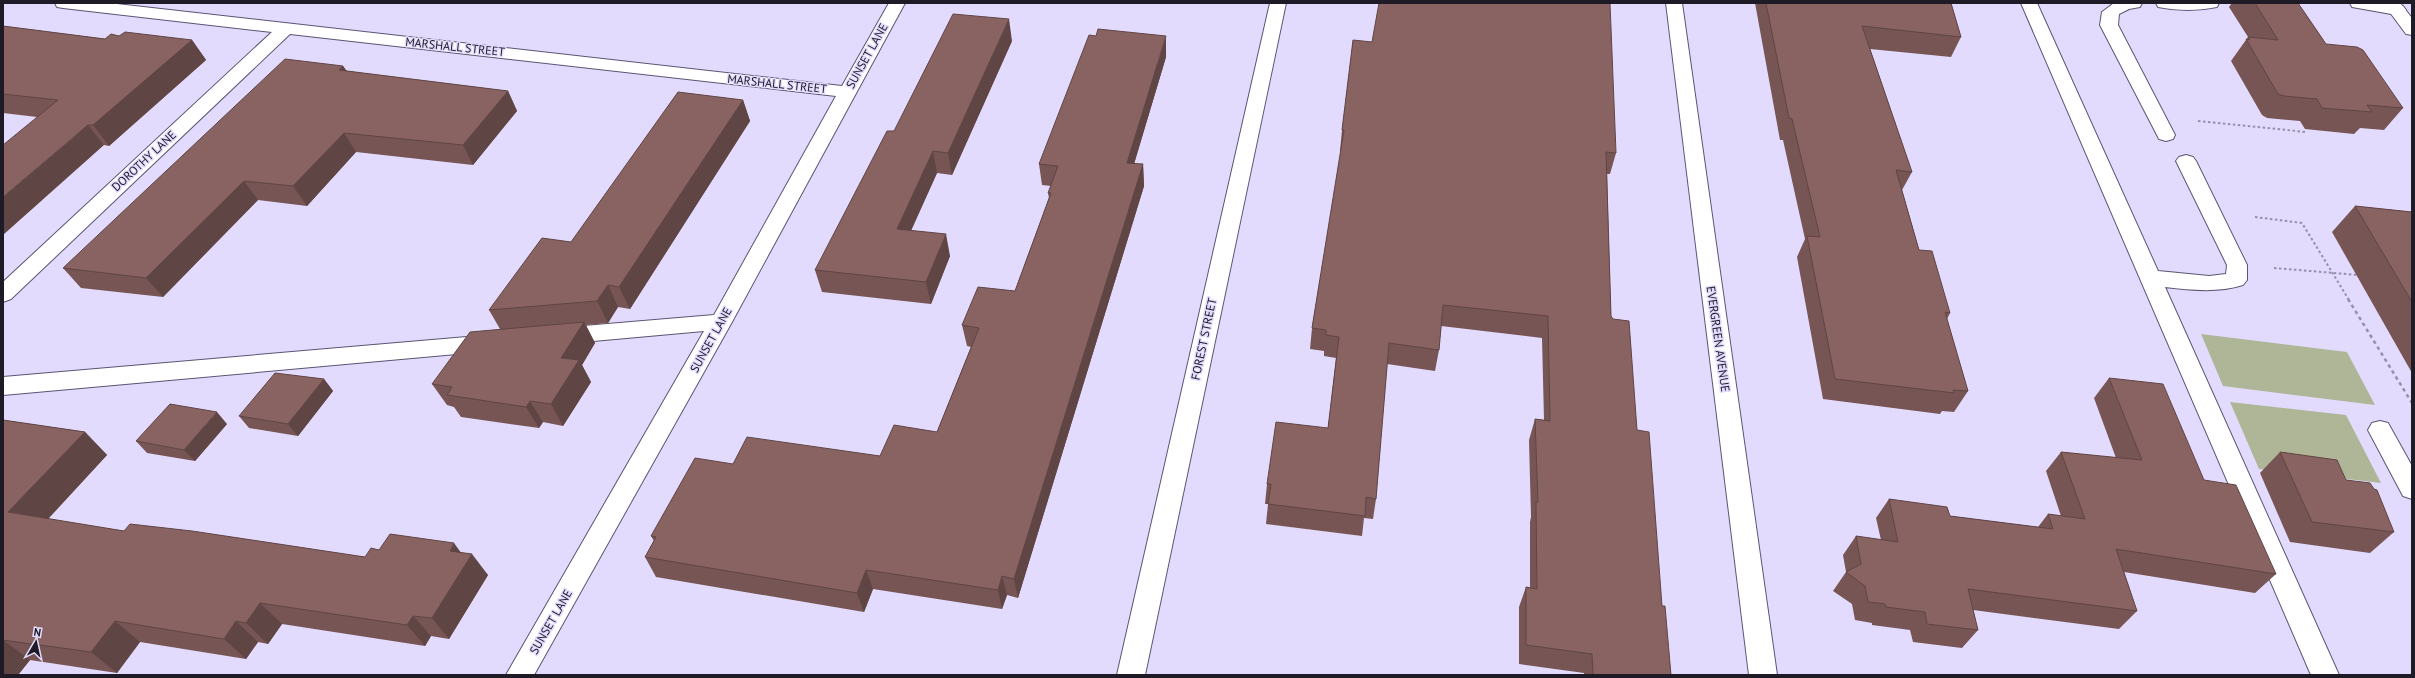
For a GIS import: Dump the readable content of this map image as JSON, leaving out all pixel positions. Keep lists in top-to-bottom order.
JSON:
{
  "streets": {
    "street": [
      "MARSHALL STREET",
      "SUNSET LANE",
      "DOROTHY LANE",
      "FOREST STREET",
      "EVERGREEN AVENUE"
    ]
  },
  "crossings": [
    ["MARSHALL STREET", "SUNSET LANE"],
    ["MARSHALL STREET", "DOROTHY LANE"]
  ],
  "north": "top"
}
